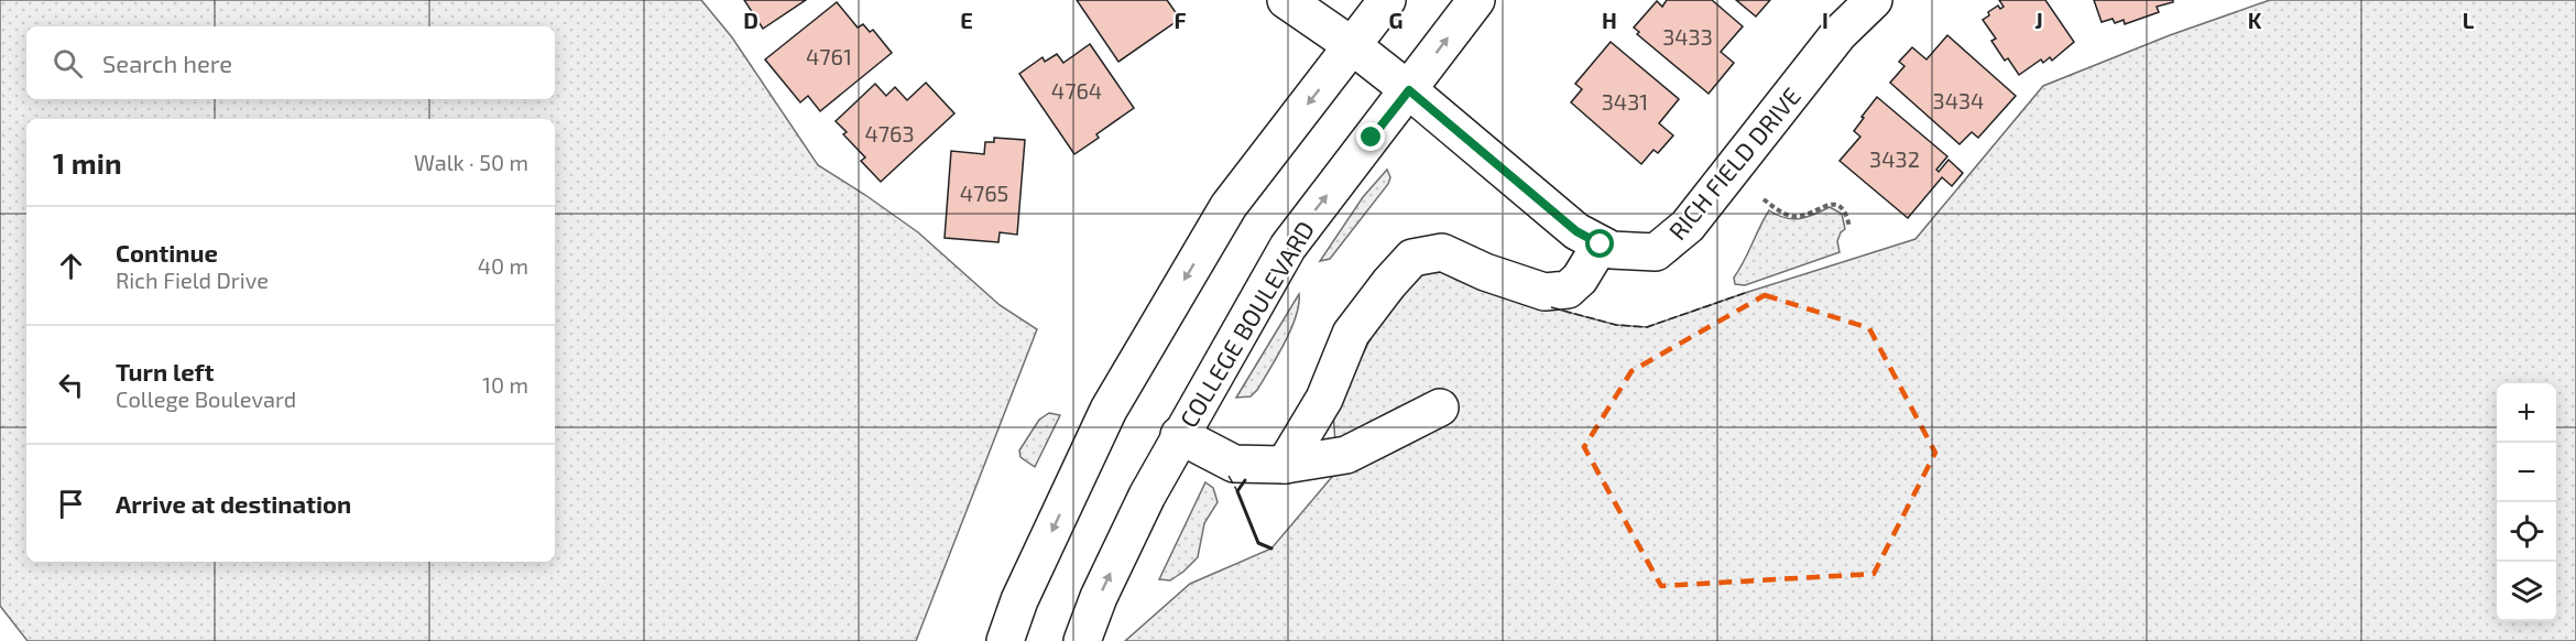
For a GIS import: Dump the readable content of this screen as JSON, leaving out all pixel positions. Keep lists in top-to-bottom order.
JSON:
{
  "streets": {
    "main road": ["RICH FIELD DRIVE", "COLLEGE BOULEVARD"]
  },
  "crossings": [
    ["RICH FIELD DRIVE", "COLLEGE BOULEVARD"]
  ],
  "house_numbers": [
    "3433",
    "4761",
    "4764",
    "3434",
    "3431",
    "4763",
    "3432",
    "4765"
  ],
  "page": {
    "search": "Search here",
    "heading": ["1 min", "Walk · 50 m"],
    "list": [
      ["Continue", "Rich Field Drive", "40 m"],
      ["Turn left", "College Boulevard", "10 m"],
      "Arrive at destination"
    ],
    "map_buttons": ["+", "−"]
  },
  "grid": {
    "columns": [
      "D",
      "E",
      "F",
      "G",
      "H",
      "I",
      "J",
      "K",
      "L"
    ]
  }
}
